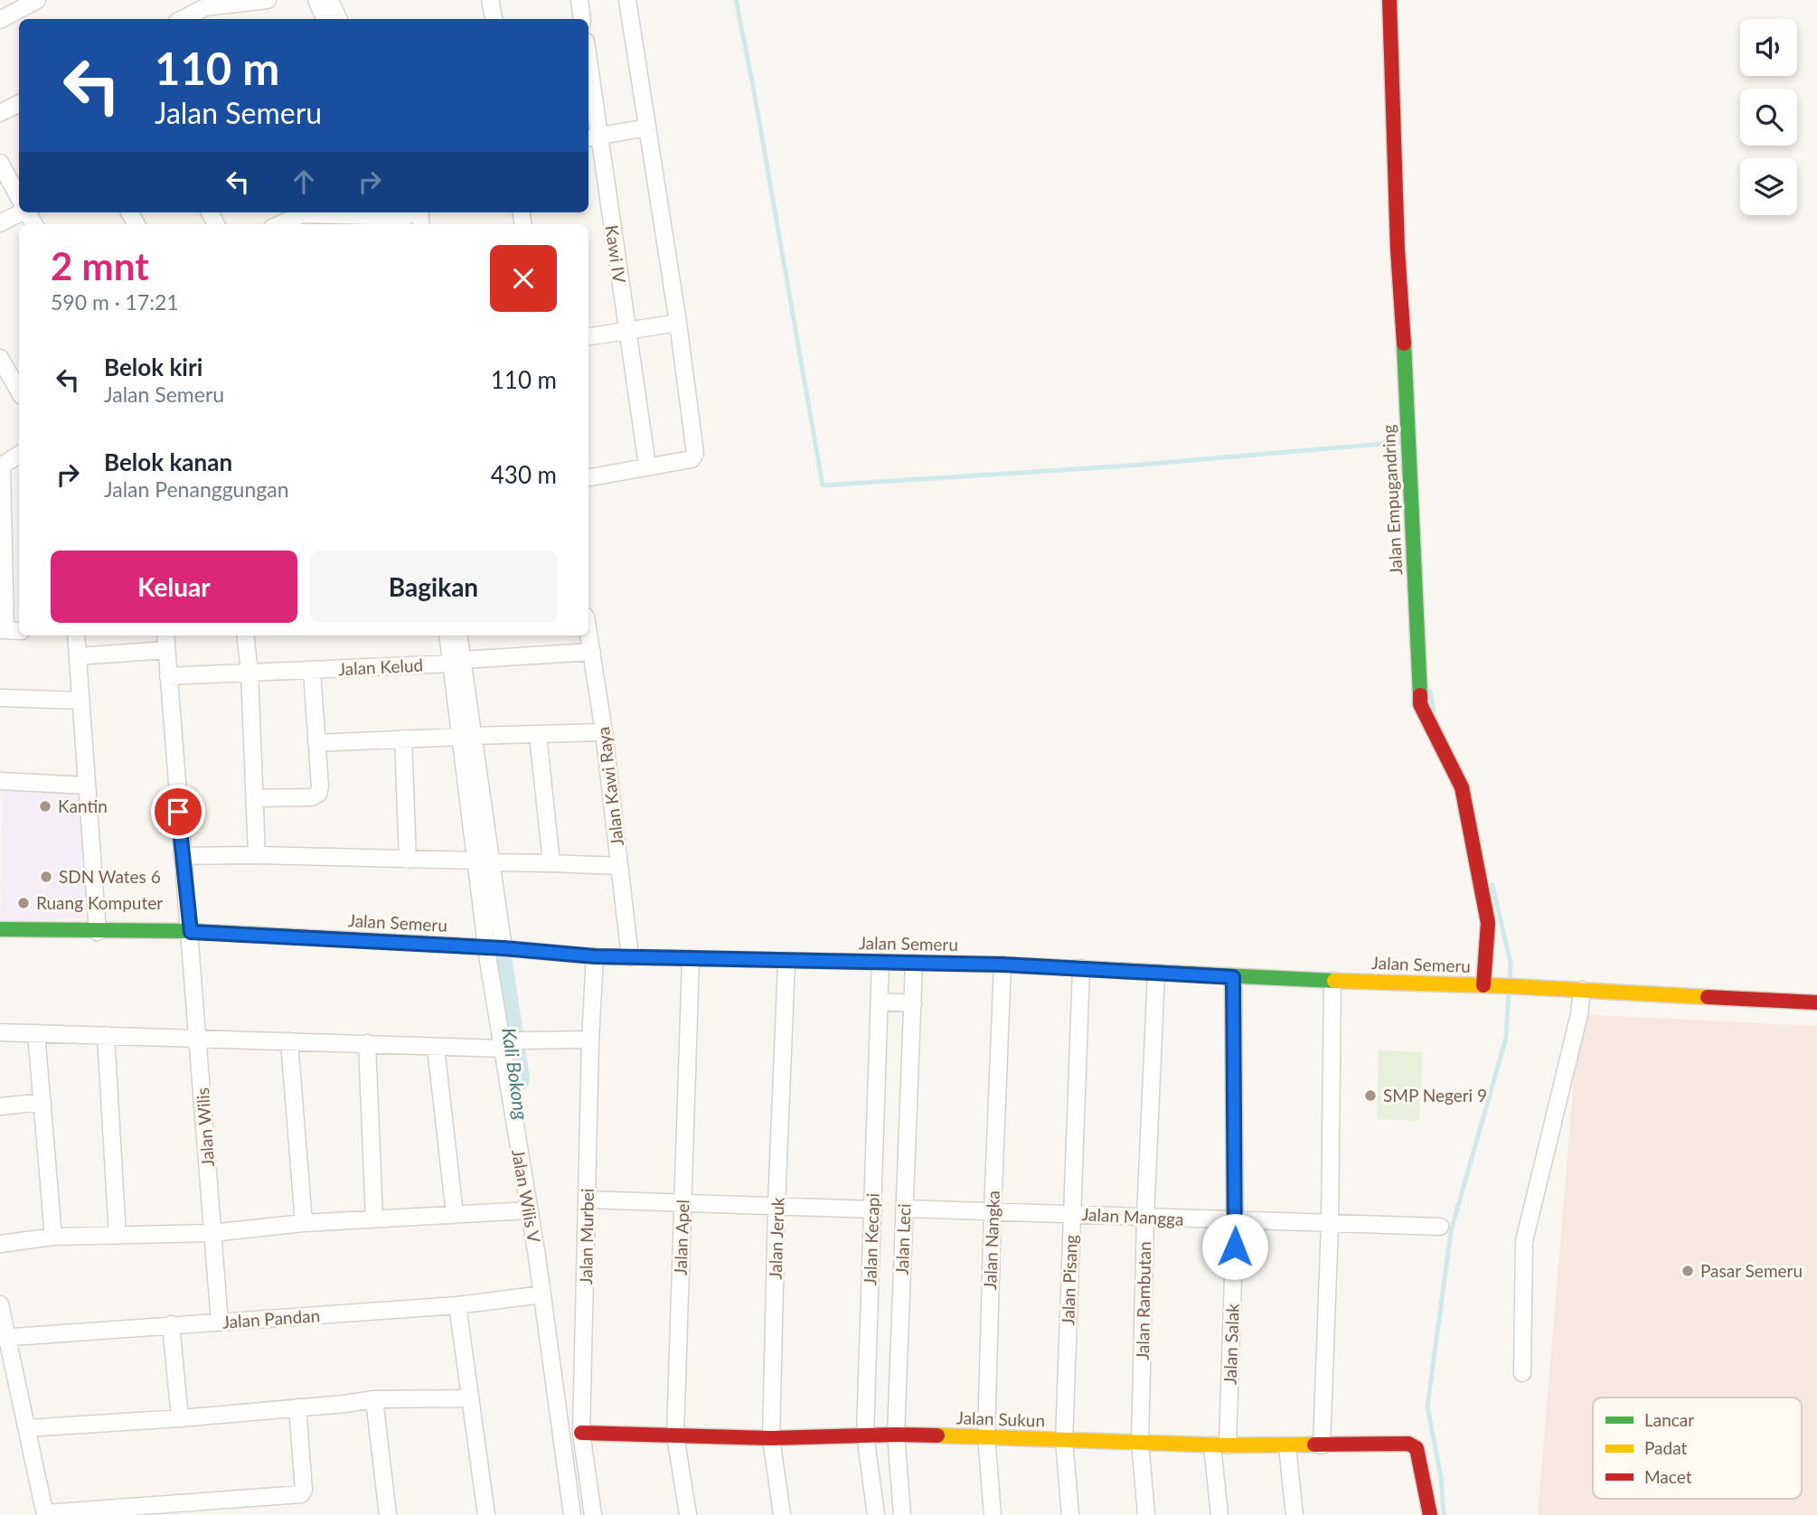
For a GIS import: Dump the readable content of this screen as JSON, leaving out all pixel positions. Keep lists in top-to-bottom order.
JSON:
{
  "streets": {
    "street": [
      "Kawi IV",
      "Jalan Empugandring",
      "Jalan Kelud",
      "Jalan Kawi Raya",
      "Jalan Semeru",
      "Jalan Wilis",
      "Jalan Wilis V",
      "Jalan Mangga",
      "Jalan Murbei",
      "Jalan Apel",
      "Jalan Jeruk",
      "Jalan Kecapi",
      "Jalan Leci",
      "Jalan Nangka",
      "Jalan Pisang",
      "Jalan Rambutan",
      "Jalan Pandan",
      "Jalan Salak",
      "Jalan Sukun"
    ]
  },
  "crossings": [
    ["Jalan Empugandring", "Jalan Semeru"],
    ["Jalan Kelud", "Jalan Kawi Raya"],
    ["Jalan Kelud", "Jalan Wilis"],
    ["Jalan Kelud", "Jalan Wilis V"],
    ["Jalan Kawi Raya", "Jalan Semeru"],
    ["Jalan Semeru", "Jalan Wilis"],
    ["Jalan Semeru", "Jalan Wilis V"],
    ["Jalan Semeru", "Jalan Murbei"],
    ["Jalan Semeru", "Jalan Apel"],
    ["Jalan Semeru", "Jalan Jeruk"],
    ["Jalan Semeru", "Jalan Kecapi"],
    ["Jalan Semeru", "Jalan Leci"],
    ["Jalan Semeru", "Jalan Nangka"],
    ["Jalan Semeru", "Jalan Pisang"],
    ["Jalan Semeru", "Jalan Rambutan"],
    ["Jalan Semeru", "Jalan Salak"],
    ["Jalan Wilis", "Jalan Pandan"],
    ["Jalan Wilis V", "Jalan Pandan"],
    ["Jalan Mangga", "Jalan Leci"],
    ["Jalan Mangga", "Jalan Nangka"],
    ["Jalan Mangga", "Jalan Pisang"],
    ["Jalan Mangga", "Jalan Rambutan"],
    ["Jalan Mangga", "Jalan Salak"],
    ["Jalan Murbei", "Jalan Sukun"],
    ["Jalan Apel", "Jalan Sukun"],
    ["Jalan Jeruk", "Jalan Sukun"],
    ["Jalan Kecapi", "Jalan Sukun"],
    ["Jalan Leci", "Jalan Sukun"],
    ["Jalan Nangka", "Jalan Sukun"],
    ["Jalan Pisang", "Jalan Sukun"],
    ["Jalan Rambutan", "Jalan Sukun"],
    ["Jalan Salak", "Jalan Sukun"]
  ],
  "water": ["Kali Bokong"],
  "places": [
    "Kantin",
    "SDN Wates 6",
    "Ruang Komputer",
    "SMP Negeri 9",
    "Pasar Semeru"
  ],
  "legend": ["Lancar", "Padat", "Macet"],
  "page": {
    "turn": ["110 m", "Jalan Semeru"],
    "heading": ["2 mnt", "590 m · 17:21"],
    "list": [
      {
        "name": "Belok kiri",
        "note": "Jalan Semeru",
        "value": "110 m"
      },
      {
        "name": "Belok kanan",
        "note": "Jalan Penanggungan",
        "value": "430 m"
      }
    ],
    "buttons": ["Keluar", "Bagikan"]
  }
}
